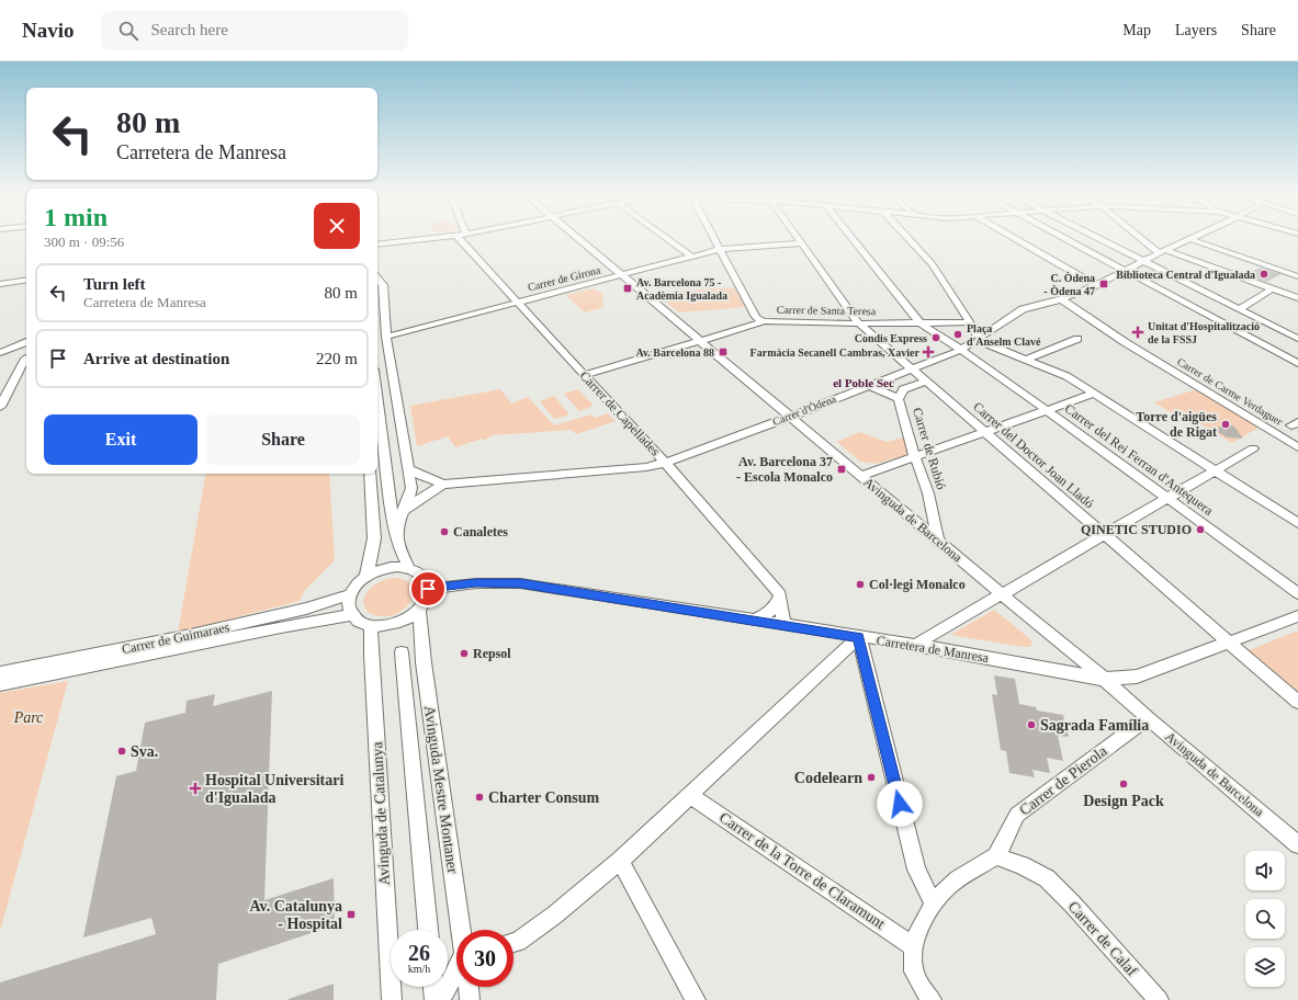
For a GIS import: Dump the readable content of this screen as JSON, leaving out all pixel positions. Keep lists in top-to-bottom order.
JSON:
{
  "streets": {
    "street": [
      "Carrer de Girona",
      "Carrer de Santa Teresa",
      "Carrer de Carme Verdaguer",
      "Carrer d'Òdena",
      "Carrer de Capellades",
      "Carrer de Rubió",
      "Carrer del Doctor Joan Lladó",
      "Carrer del Rei Ferran d'Antequera",
      "Avinguda de Barcelona",
      "Carrer de Guimaraes",
      "Carretera de Manresa",
      "Carrer de Pierola",
      "Avinguda Mestre Montaner",
      "Avinguda de Catalunya",
      "Carrer de la Torre de Claramunt",
      "Carrer de Calaf"
    ]
  },
  "crossings": [
    ["Carrer de Girona", "Carrer de Capellades"],
    ["Carrer de Girona", "Carrer del Doctor Joan Lladó"],
    ["Carrer de Girona", "Avinguda de Barcelona"],
    ["Carrer de Santa Teresa", "Carrer de Capellades"],
    ["Carrer de Santa Teresa", "Carrer del Doctor Joan Lladó"],
    ["Carrer de Santa Teresa", "Carrer del Rei Ferran d'Antequera"],
    ["Carrer de Santa Teresa", "Avinguda de Barcelona"],
    ["Carrer de Carme Verdaguer", "Carrer d'Òdena"],
    ["Carrer d'Òdena", "Carrer de Capellades"],
    ["Carrer d'Òdena", "Carrer del Doctor Joan Lladó"],
    ["Carrer d'Òdena", "Carrer del Rei Ferran d'Antequera"],
    ["Carrer d'Òdena", "Avinguda de Barcelona"],
    ["Carrer de Rubió", "Carrer del Doctor Joan Lladó"],
    ["Carrer de Rubió", "Avinguda de Barcelona"],
    ["Carrer del Doctor Joan Lladó", "Carretera de Manresa"],
    ["Avinguda de Barcelona", "Carretera de Manresa"],
    ["Avinguda de Barcelona", "Carrer de Pierola"],
    ["Carrer de Guimaraes", "Carretera de Manresa"],
    ["Carrer de Guimaraes", "Avinguda Mestre Montaner"],
    ["Carrer de Guimaraes", "Avinguda de Catalunya"],
    ["Carretera de Manresa", "Avinguda Mestre Montaner"],
    ["Carretera de Manresa", "Avinguda de Catalunya"],
    ["Carrer de Pierola", "Carrer de Calaf"],
    ["Avinguda Mestre Montaner", "Avinguda de Catalunya"]
  ],
  "districts": ["el Poble Sec"],
  "parks": ["Parc"],
  "places": {
    "other": [
      "Biblioteca Central d'Igualada",
      "Plaça d'Anselm Clavé",
      "Condis Express",
      "Torre d'aigües de Rigat",
      "QINETIC STUDIO",
      "Canaletes",
      "Col·legi Monalco",
      "Repsol",
      "Sagrada Família",
      "Sva.",
      "Codelearn",
      "Design Pack",
      "Charter Consum"
    ],
    "transit": [
      "C. Òdena - Òdena 47",
      "Av. Barcelona 75 - Acadèmia Igualada",
      "Av. Barcelona 88",
      "Av. Barcelona 37 - Escola Monalco",
      "Av. Catalunya - Hospital"
    ],
    "health": ["Unitat d'Hospitalització de la FSSJ", "Farmàcia Secanell Cambras, Xavier", "Hospital Universitari d'Igualada"]
  },
  "page": {
    "header": "Navio",
    "search": "Search here",
    "nav": ["Map", "Layers", "Share"],
    "turn": ["80 m", "Carretera de Manresa"],
    "heading": ["1 min", "300 m · 09:56"],
    "list": [
      {
        "name": "Turn left",
        "note": "Carretera de Manresa",
        "value": "80 m"
      },
      {
        "name": "Arrive at destination",
        "value": "220 m"
      }
    ],
    "buttons": ["Exit", "Share"],
    "speed": "26 km/h",
    "limit": "30"
  }
}
